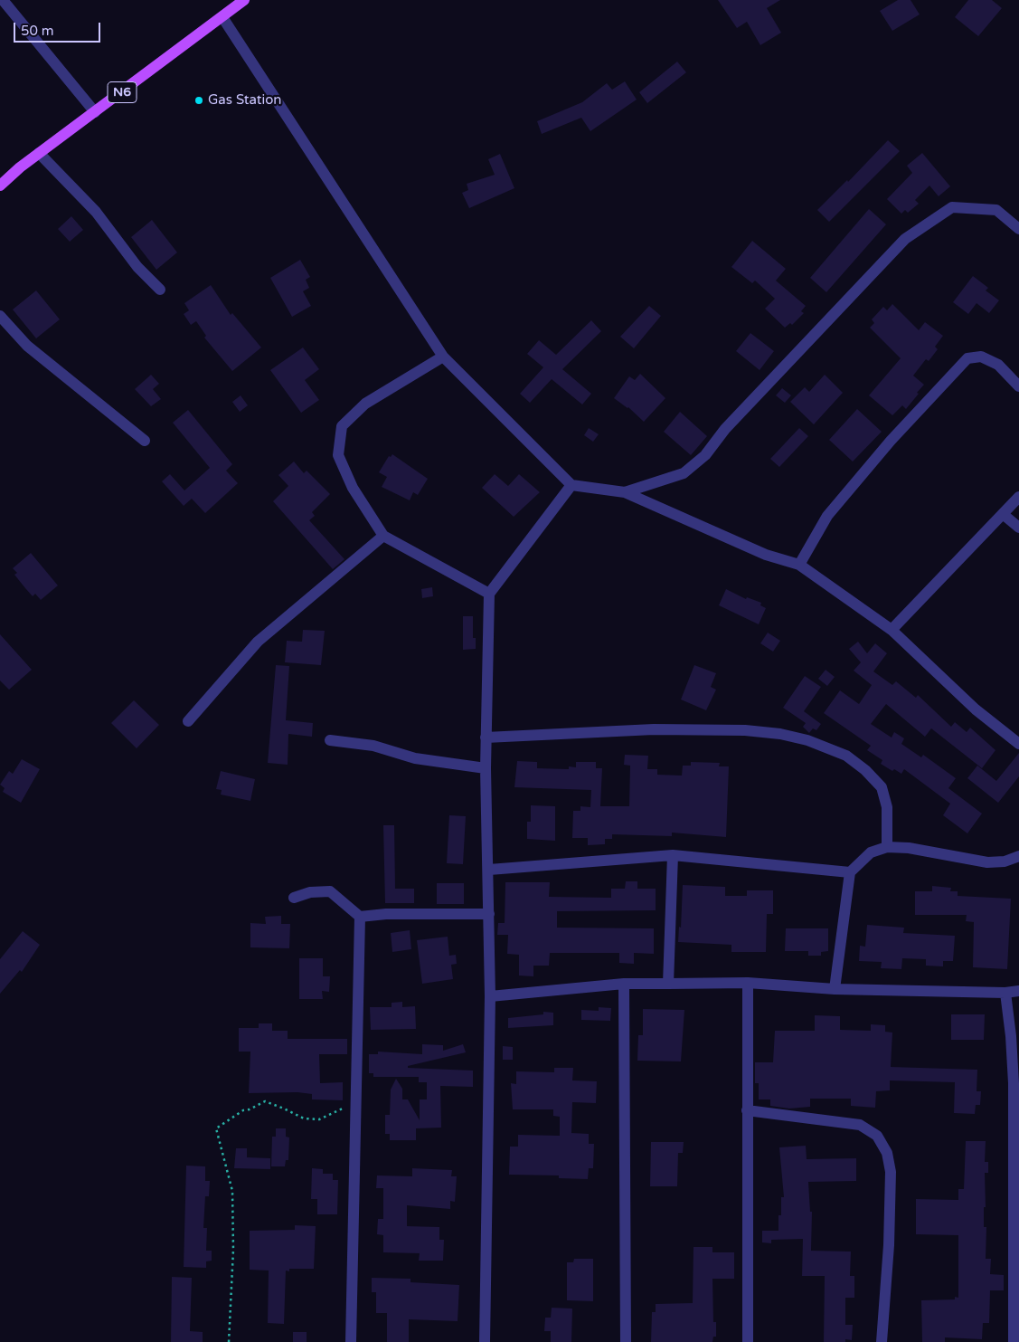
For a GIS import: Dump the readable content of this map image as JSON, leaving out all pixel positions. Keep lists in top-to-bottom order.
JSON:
{
  "streets": {
    "main road": ["N6"]
  },
  "places": ["Gas Station"],
  "scale_bar": "50 m"
}
